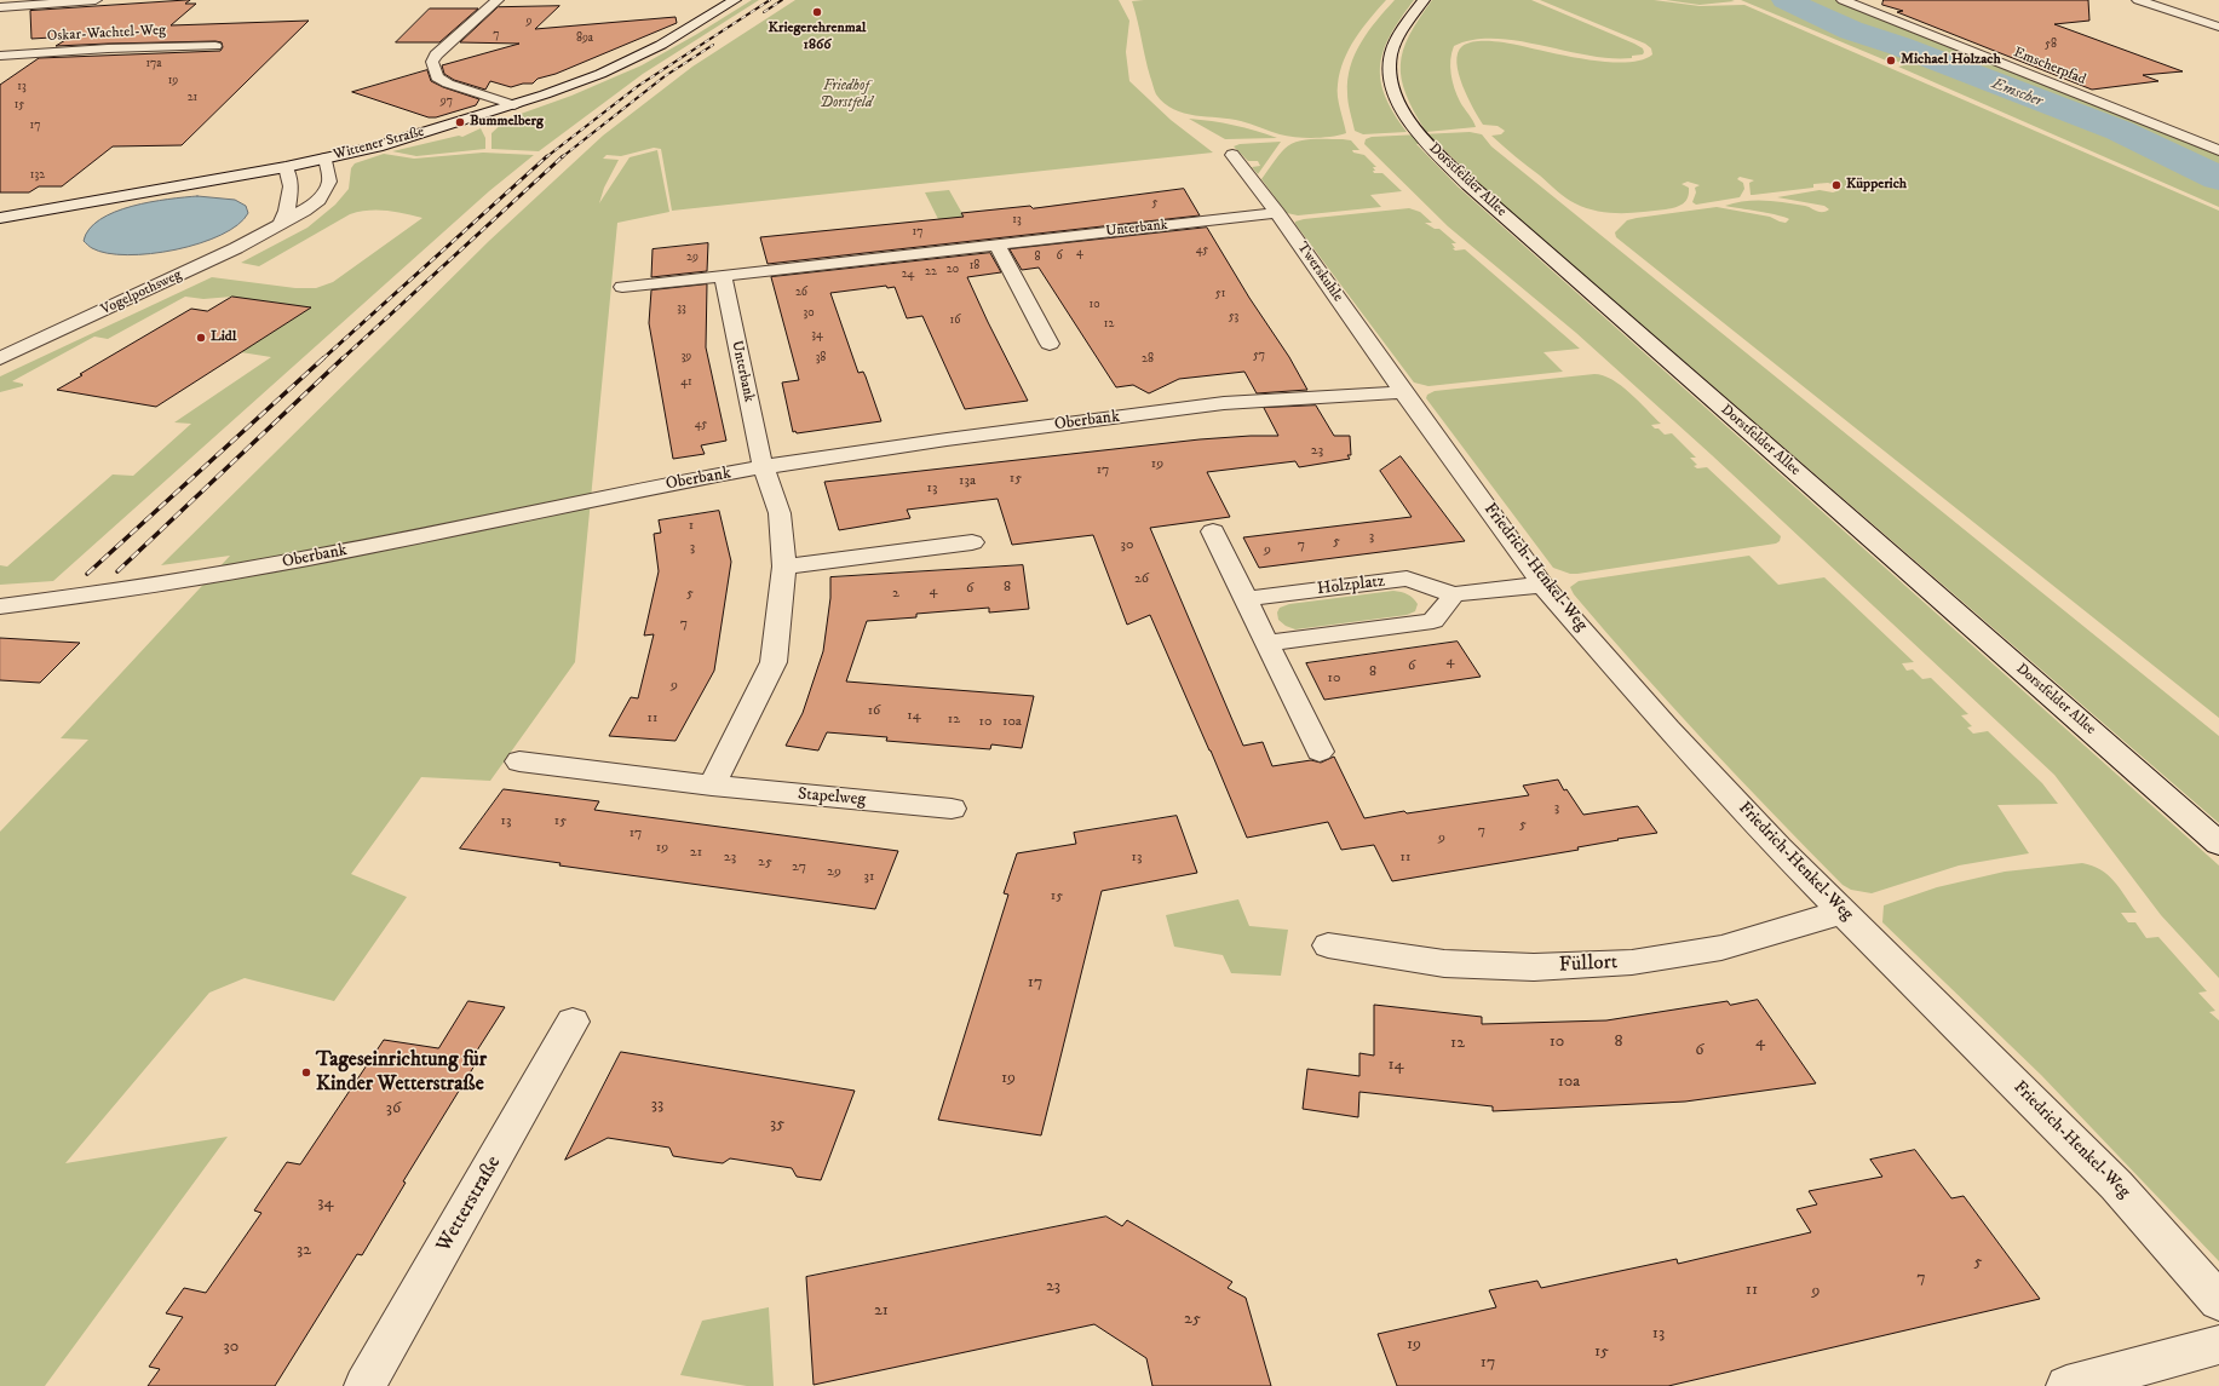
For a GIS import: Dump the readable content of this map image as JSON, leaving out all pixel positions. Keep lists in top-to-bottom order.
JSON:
{
  "streets": {
    "street": [
      "Oskar-Wachtel-Weg",
      "Emscherpfad",
      "Wittener Straße",
      "Dorstfelder Allee",
      "Unterbank",
      "Twerskuhle",
      "Vogelpothsweg",
      "Oberbank",
      "Friedrich-Henkel-Weg",
      "Holzplatz",
      "Stapelweg",
      "Füllort",
      "Wetterstraße"
    ]
  },
  "crossings": [
    ["Wittener Straße", "Vogelpothsweg"],
    ["Unterbank", "Twerskuhle"],
    ["Unterbank", "Oberbank"],
    ["Twerskuhle", "Oberbank"],
    ["Twerskuhle", "Friedrich-Henkel-Weg"],
    ["Oberbank", "Friedrich-Henkel-Weg"],
    ["Friedrich-Henkel-Weg", "Holzplatz"],
    ["Friedrich-Henkel-Weg", "Füllort"]
  ],
  "water": ["Emscher"],
  "parks": ["Friedhof Dorstfeld"],
  "places": [
    "Kriegerehrenmal 1866",
    "Michael Holzach",
    "Bummelberg",
    "Küpperich",
    "Lidl",
    "Tageseinrichtung für Kinder Wetterstraße"
  ],
  "house_numbers": [
    "9",
    "7",
    "89a",
    "58",
    "17a",
    "19",
    "13",
    "21",
    "97",
    "15",
    "17",
    "132",
    "5",
    "13",
    "17",
    "45",
    "4",
    "6",
    "29",
    "8",
    "18",
    "20",
    "22",
    "24",
    "26",
    "51",
    "10",
    "33",
    "30",
    "53",
    "16",
    "12",
    "34",
    "57",
    "39",
    "38",
    "28",
    "41",
    "45",
    "23",
    "19",
    "17",
    "15",
    "13a",
    "13",
    "1",
    "3",
    "5",
    "30",
    "7",
    "3",
    "9",
    "26",
    "8",
    "6",
    "4",
    "5",
    "2",
    "7",
    "4",
    "6",
    "8",
    "10",
    "9",
    "16",
    "14",
    "11",
    "12",
    "10",
    "10a",
    "3",
    "13",
    "15",
    "5",
    "7",
    "17",
    "9",
    "19",
    "21",
    "23",
    "13",
    "11",
    "25",
    "27",
    "29",
    "31",
    "15",
    "17",
    "10",
    "8",
    "4",
    "12",
    "6",
    "14",
    "19",
    "10a",
    "33",
    "36",
    "35",
    "34",
    "32",
    "5",
    "7",
    "23",
    "11",
    "9",
    "21",
    "25",
    "13",
    "19",
    "30",
    "15",
    "17"
  ]
}
